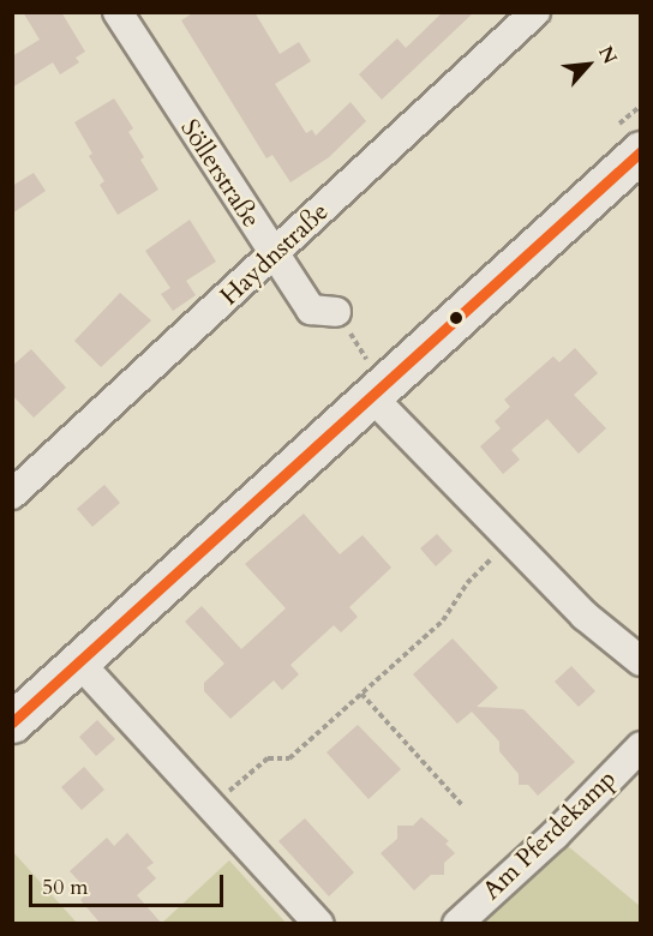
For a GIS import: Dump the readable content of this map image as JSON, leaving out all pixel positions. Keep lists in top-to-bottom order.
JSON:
{
  "streets": {
    "street": ["Söllerstraße", "Haydnstraße", "Am Pferdekamp"]
  },
  "crossings": [
    ["Söllerstraße", "Haydnstraße"]
  ],
  "scale_bar": "50 m",
  "north": "top right"
}
